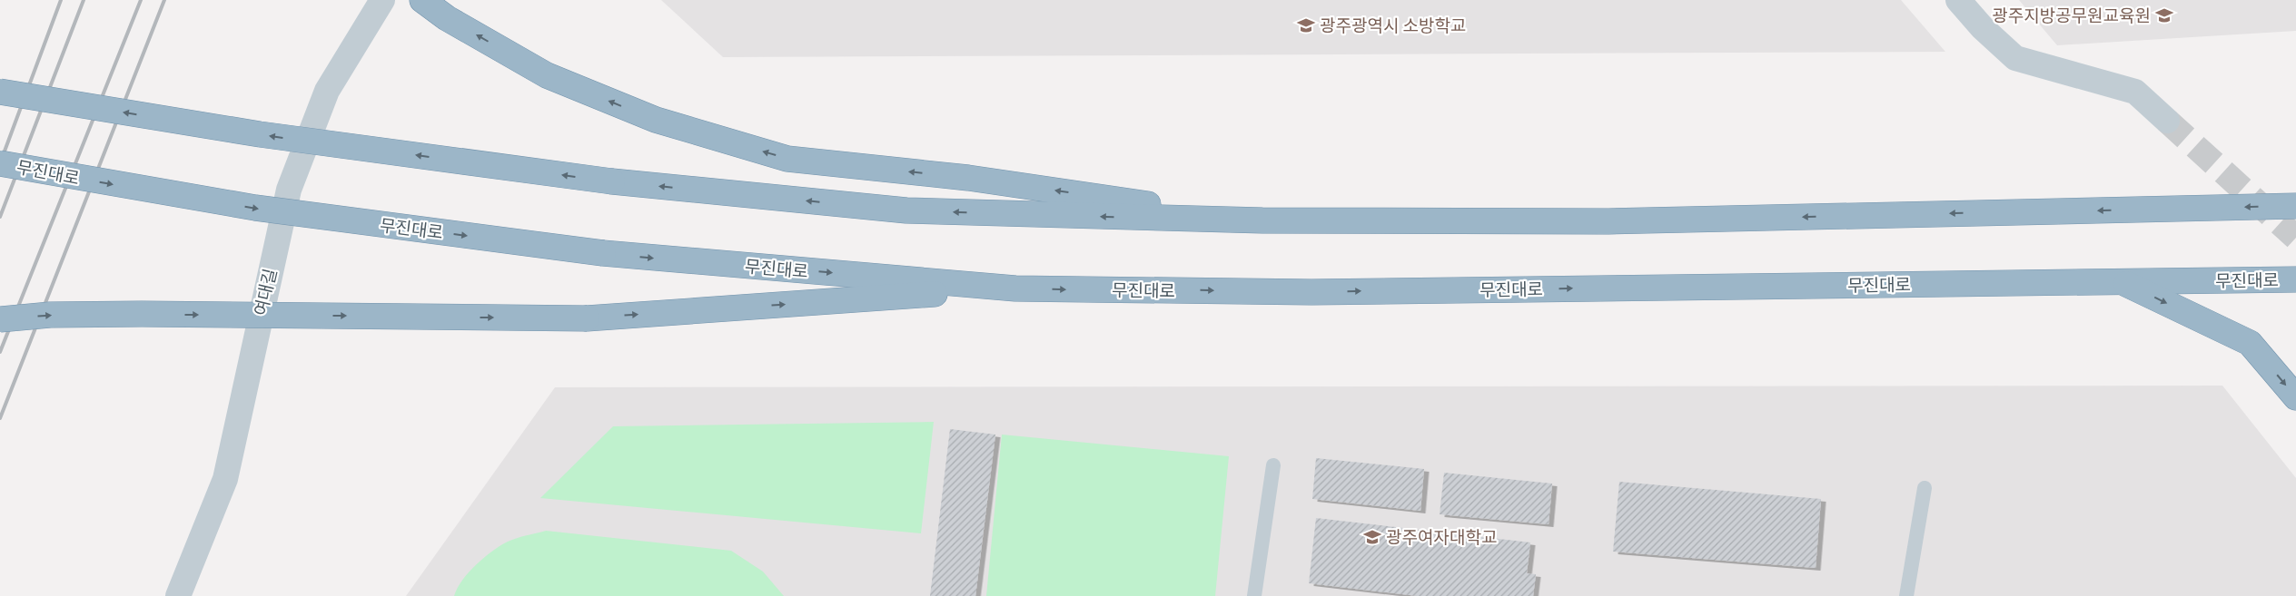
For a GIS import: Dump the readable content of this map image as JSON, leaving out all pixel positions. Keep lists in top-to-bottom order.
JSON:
{
  "streets": {
    "highway": ["무진대로"],
    "street": ["여대길"]
  },
  "places": {
    "school or university": ["광주지방공무원교육원", "광주광역시 소방학교", "광주여자대학교"]
  }
}
